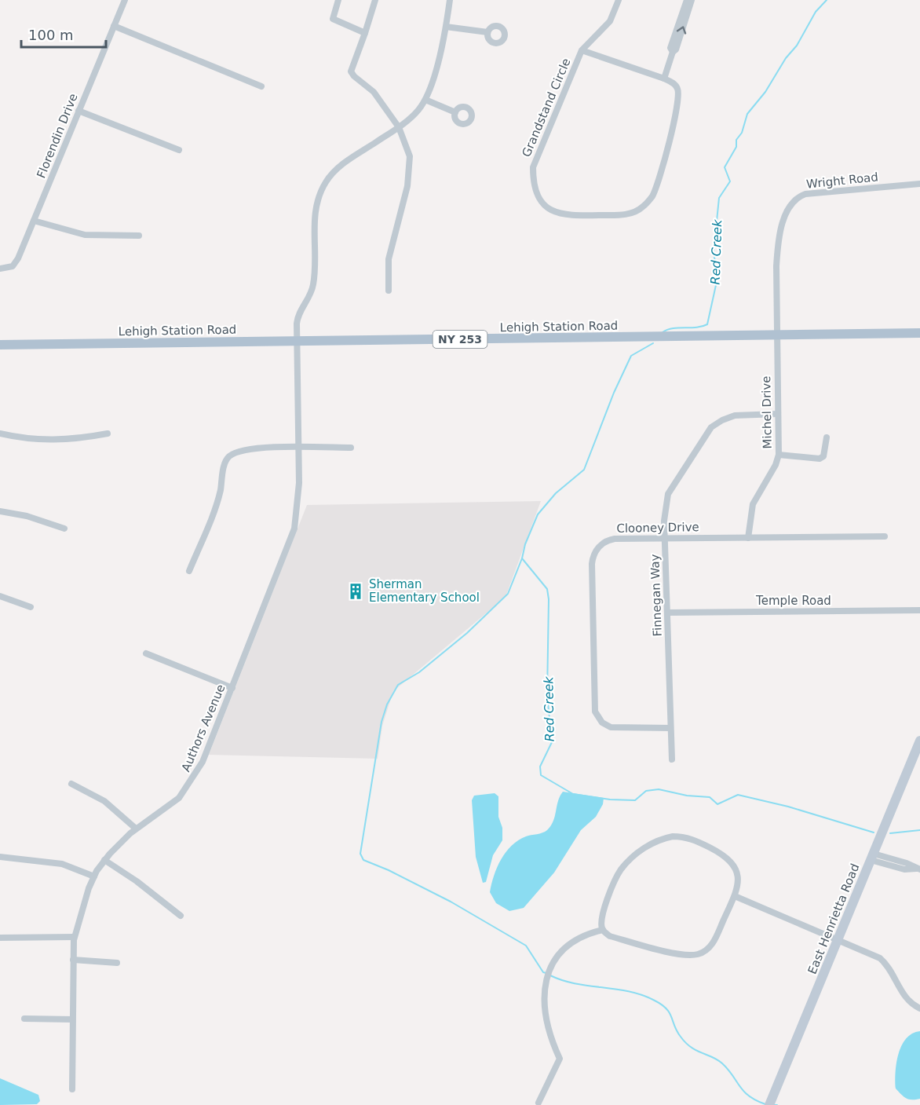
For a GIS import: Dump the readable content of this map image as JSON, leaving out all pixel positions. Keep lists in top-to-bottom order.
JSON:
{
  "streets": {
    "main road": ["Lehigh Station Road", "NY 253", "East Henrietta Road"],
    "street": [
      "Grandstand Circle",
      "Florendin Drive",
      "Wright Road",
      "Michel Drive",
      "Clooney Drive",
      "Finnegan Way",
      "Temple Road",
      "Authors Avenue"
    ]
  },
  "crossings": [
    ["Wright Road", "Lehigh Station Road"],
    ["Wright Road", "Michel Drive"],
    ["Lehigh Station Road", "Michel Drive"],
    ["Lehigh Station Road", "Authors Avenue"],
    ["Michel Drive", "Clooney Drive"],
    ["Michel Drive", "Finnegan Way"],
    ["Clooney Drive", "Finnegan Way"],
    ["Finnegan Way", "Temple Road"]
  ],
  "water": ["Red Creek"],
  "places": {
    "building": ["Sherman Elementary School"]
  },
  "scale_bar": "100 m"
}
